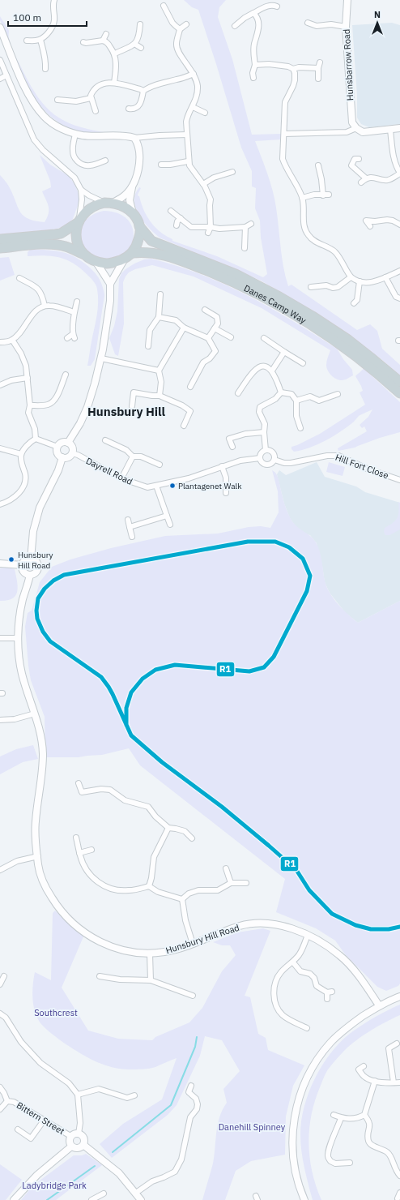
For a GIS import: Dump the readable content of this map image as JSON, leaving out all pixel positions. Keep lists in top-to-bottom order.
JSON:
{
  "streets": {
    "highway": ["Danes Camp Way"],
    "street": [
      "Hunsbarrow Road",
      "Hill Fort Close",
      "Dayrell Road",
      "Hunsbury Hill Road",
      "Bittern Street"
    ]
  },
  "crossings": [
    ["Hill Fort Close", "Dayrell Road"]
  ],
  "districts": ["Hunsbury Hill"],
  "parks": ["Southcrest", "Danehill Spinney", "Ladybridge Park"],
  "places": ["Plantagenet Walk", "Hunsbury Hill Road"],
  "lines": ["transit line R1"],
  "scale_bar": "100 m",
  "north": "top"
}
